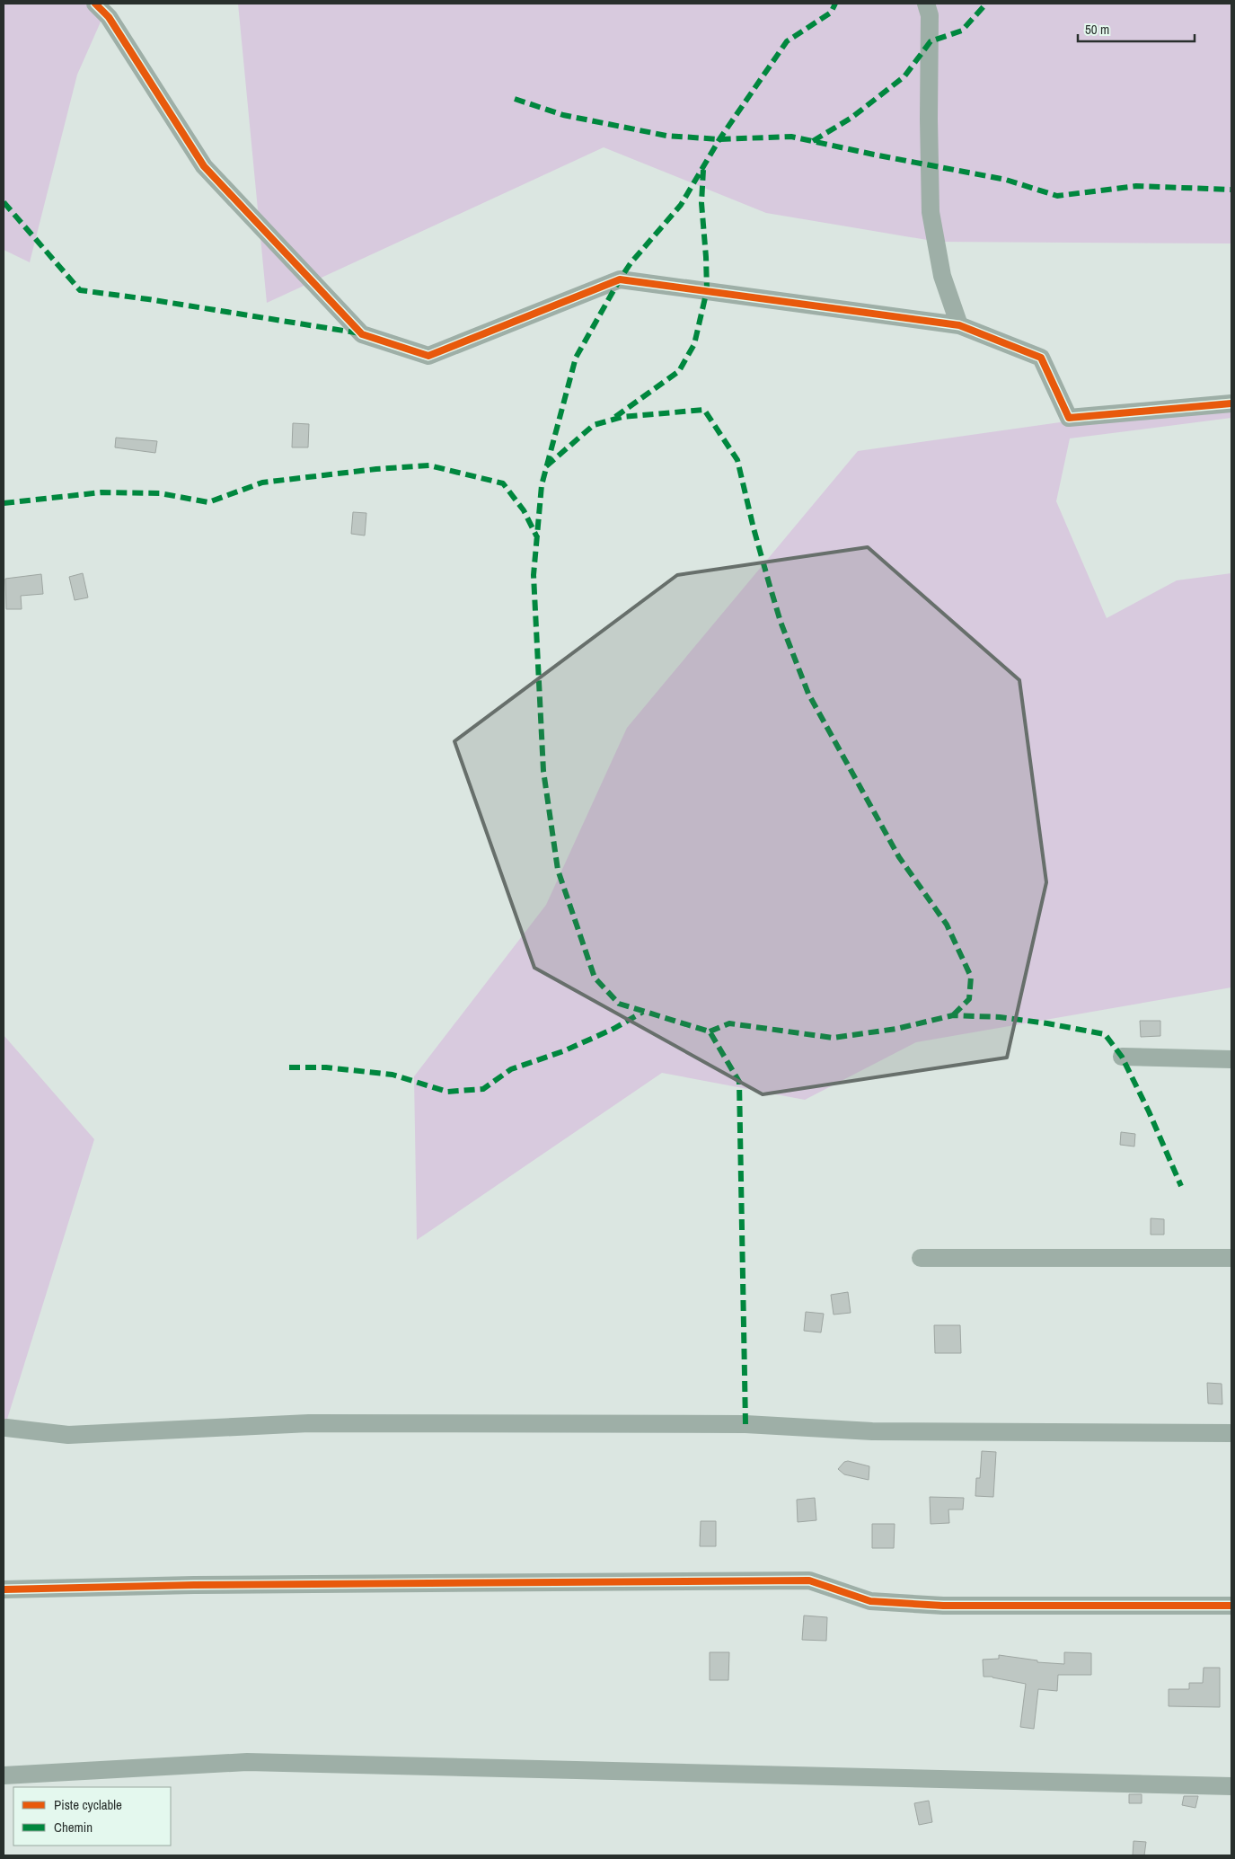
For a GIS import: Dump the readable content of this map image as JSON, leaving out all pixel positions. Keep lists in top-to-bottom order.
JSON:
{
  "legend": ["Piste cyclable", "Chemin"],
  "scale_bar": "50 m"
}
